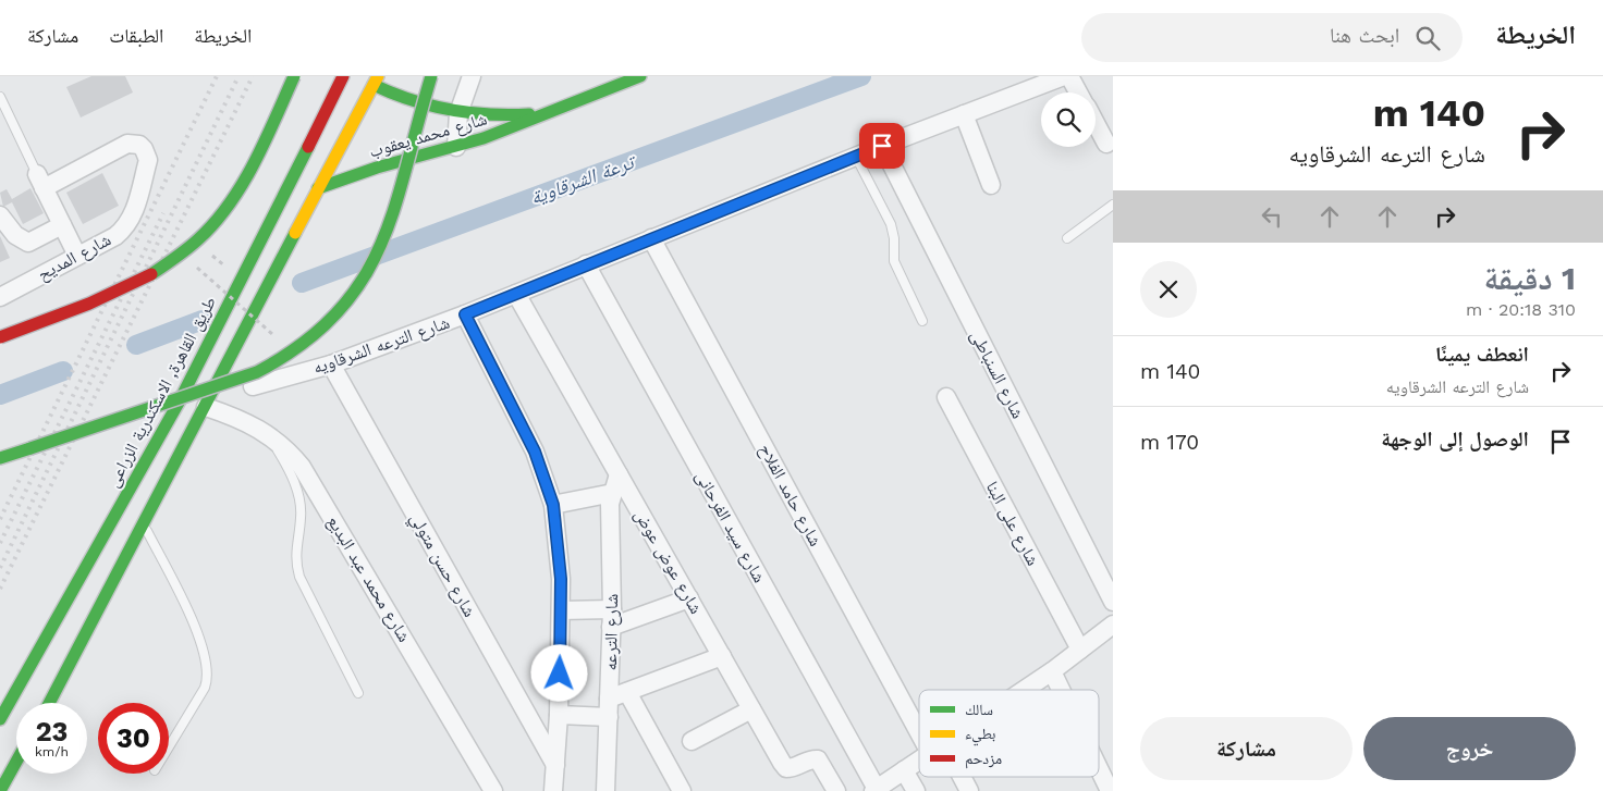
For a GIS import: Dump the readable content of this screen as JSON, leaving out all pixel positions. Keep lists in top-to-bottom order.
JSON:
{
  "streets": {
    "main road": ["شارع محمد يعقوب", "طريق القاهرة, الاسكندرية الزراعى"],
    "street": [
      "شارع المديح",
      "شارع الترعه الشرقاويه",
      "شارع السنباطى",
      "شارع حامد الفلاح",
      "شارع على البنا",
      "شارع سيد الفرحانى",
      "شارع عوض عوض",
      "شارع حسن متولي",
      "شارع محمد عبد البديع",
      "شارع الترعه"
    ]
  },
  "crossings": [
    ["شارع الترعه الشرقاويه", "شارع السنباطى"],
    ["شارع الترعه الشرقاويه", "شارع حامد الفلاح"],
    ["شارع الترعه الشرقاويه", "شارع سيد الفرحانى"],
    ["شارع الترعه الشرقاويه", "شارع عوض عوض"],
    ["شارع الترعه الشرقاويه", "شارع حسن متولي"],
    ["شارع الترعه الشرقاويه", "شارع محمد عبد البديع"],
    ["شارع عوض عوض", "شارع الترعه"]
  ],
  "water": ["ترعة الشرقاوية"],
  "legend": ["سالك", "بطيء", "مزدحم"],
  "page": {
    "header": "الخريطة",
    "search": "ابحث هنا",
    "nav": ["الخريطة", "الطبقات", "مشاركة"],
    "turn": ["140 m", "شارع الترعه الشرقاويه"],
    "heading": ["1 دقيقة", "310 m · 20:18"],
    "list": [
      {
        "name": "انعطف يمينًا",
        "note": "شارع الترعه الشرقاويه",
        "value": "140 m"
      },
      {
        "name": "الوصول إلى الوجهة",
        "value": "170 m"
      }
    ],
    "speed": "23 km/h",
    "limit": "30",
    "buttons": ["خروج", "مشاركة"]
  }
}
